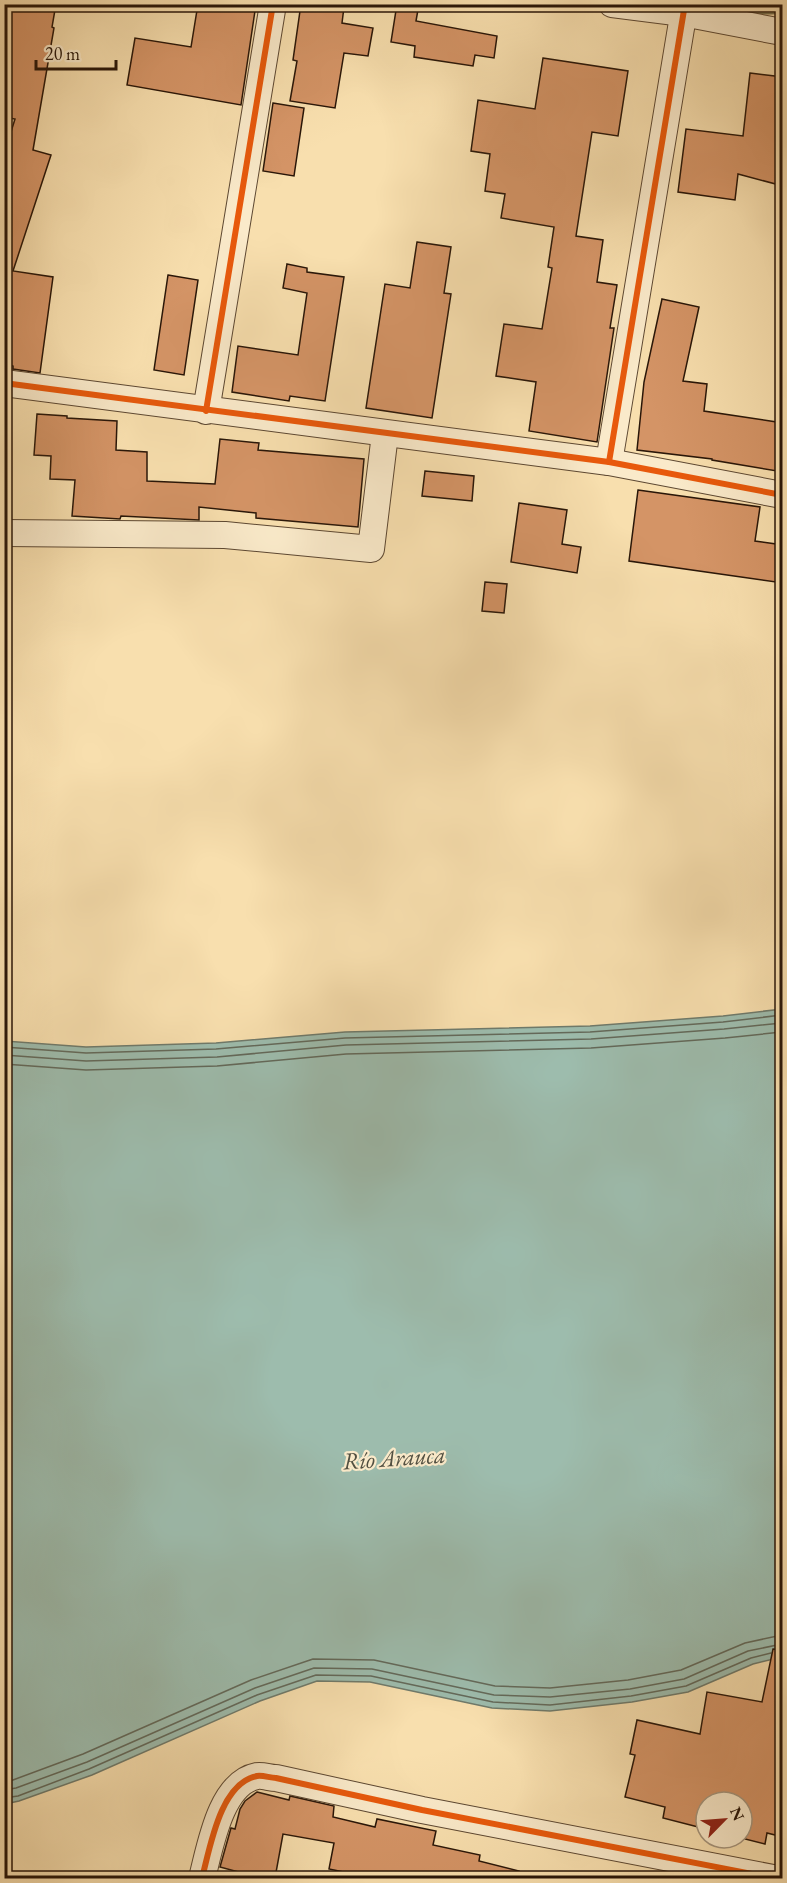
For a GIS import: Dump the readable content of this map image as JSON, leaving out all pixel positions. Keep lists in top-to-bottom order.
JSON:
{
  "water": ["Río Arauca"],
  "scale_bar": "20 m",
  "north": "top right"
}
